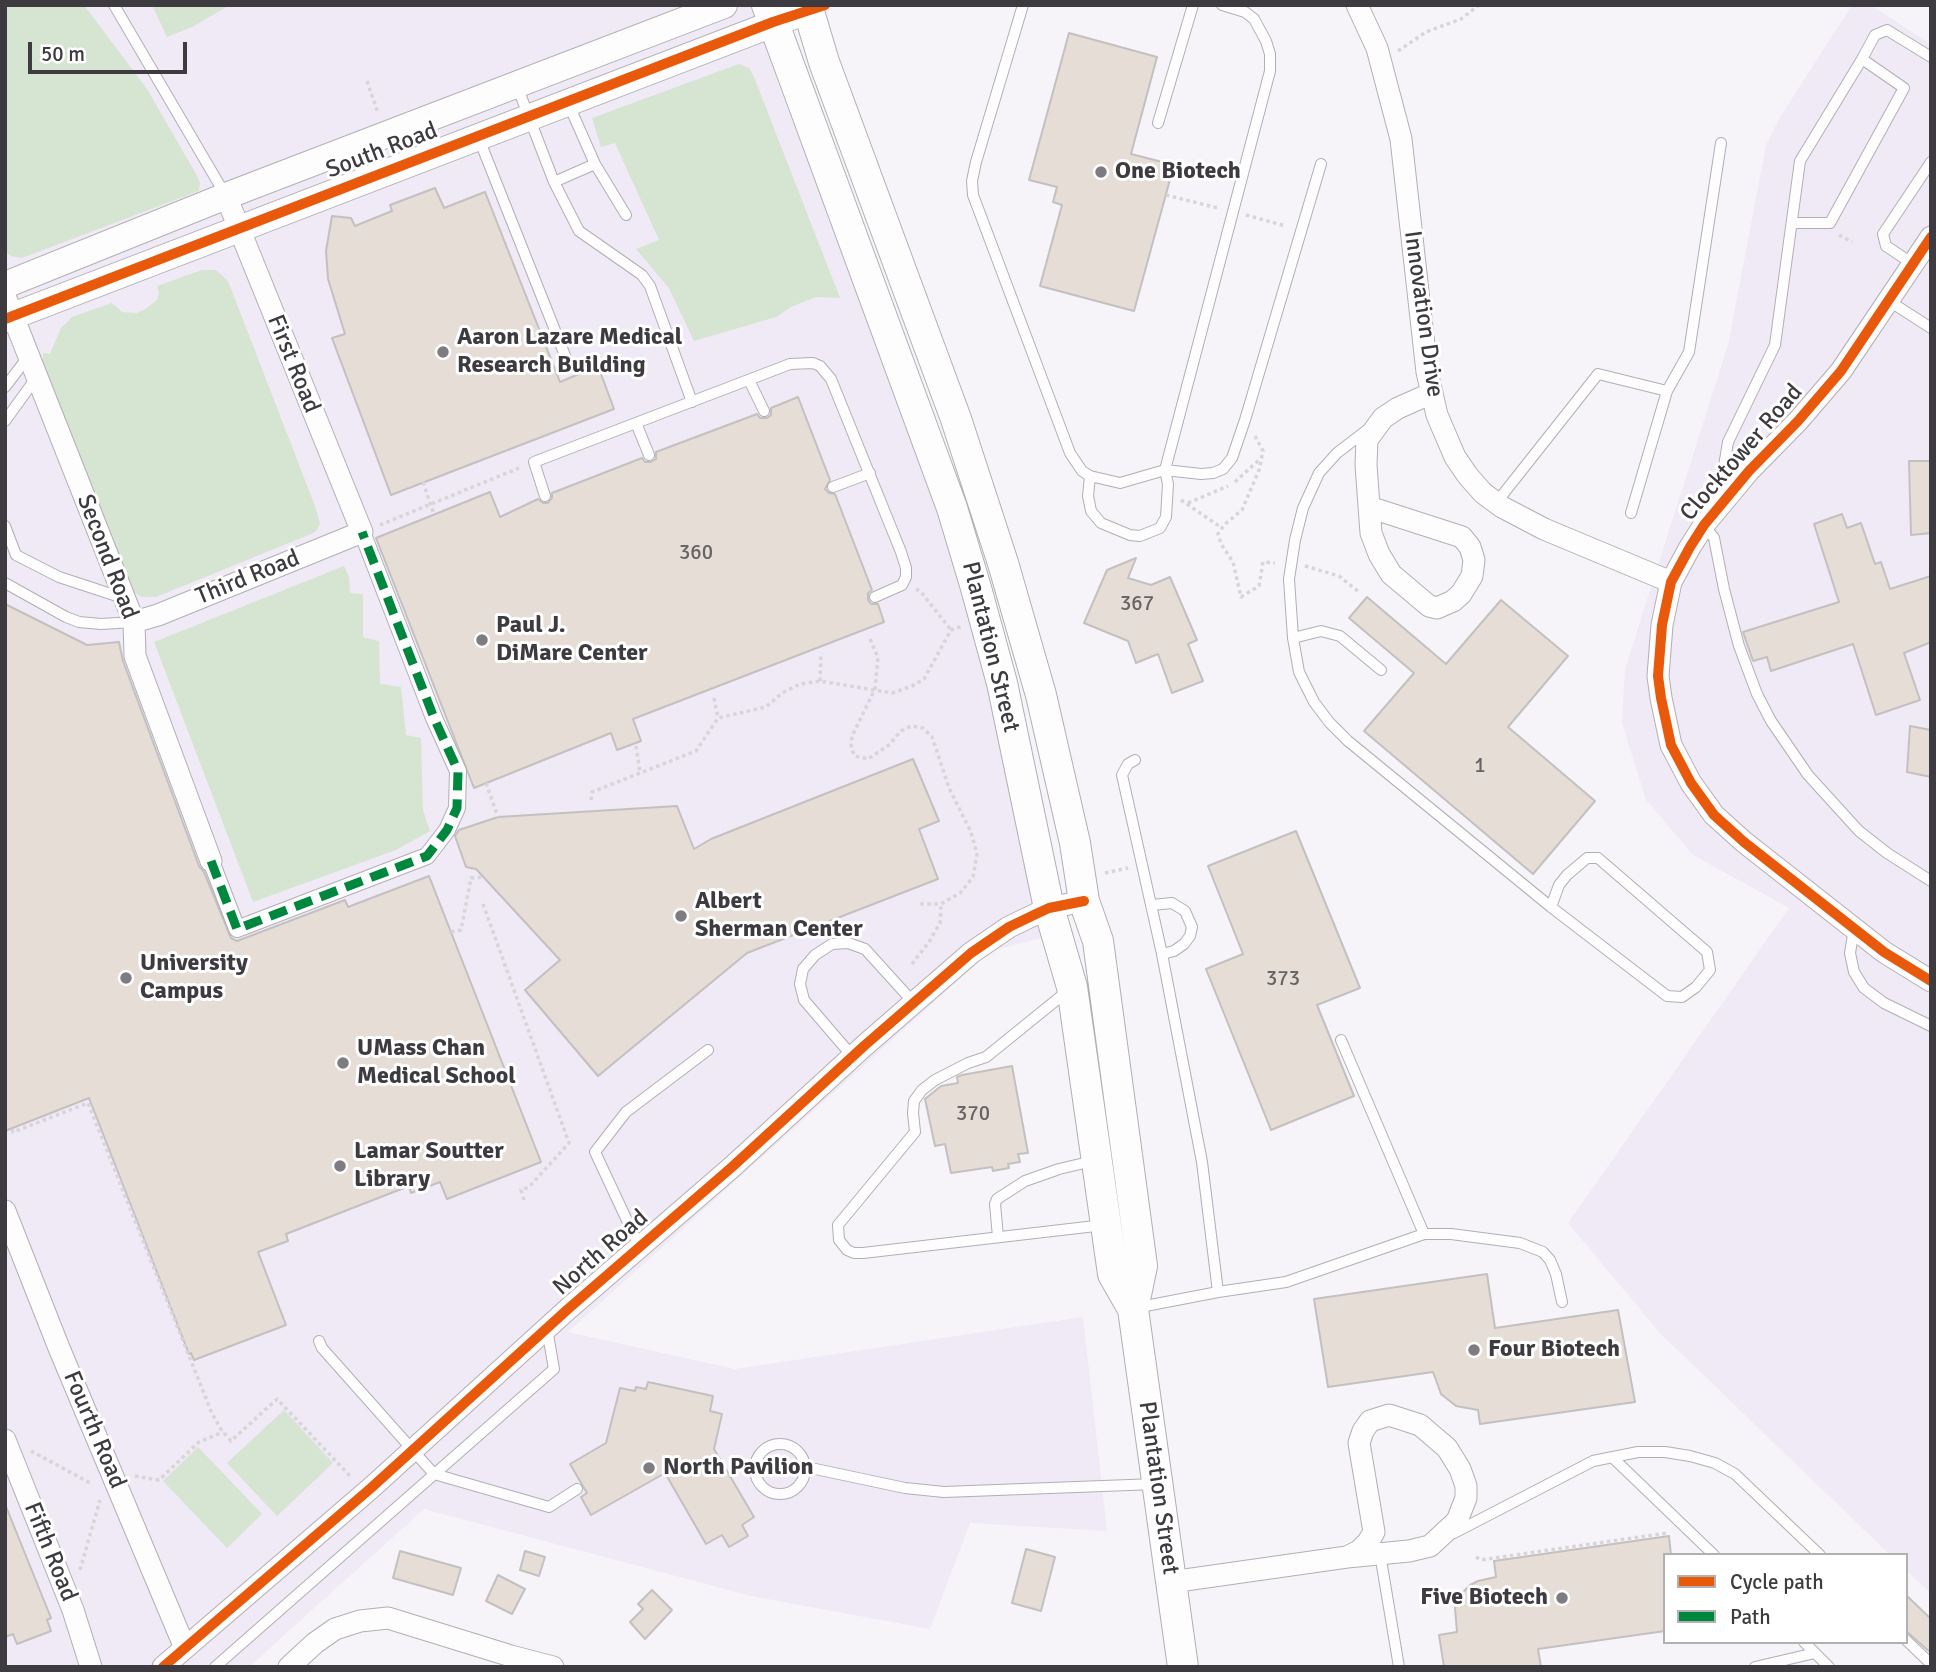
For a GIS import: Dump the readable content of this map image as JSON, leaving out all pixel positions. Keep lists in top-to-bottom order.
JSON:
{
  "streets": {
    "main road": ["Plantation Street"],
    "street": [
      "South Road",
      "Innovation Drive",
      "First Road",
      "Clocktower Road",
      "Second Road",
      "Third Road",
      "North Road",
      "Fourth Road",
      "Fifth Road"
    ]
  },
  "crossings": [
    ["South Road", "First Road"],
    ["South Road", "Second Road"],
    ["South Road", "Plantation Street"],
    ["Innovation Drive", "Clocktower Road"],
    ["First Road", "Third Road"],
    ["Second Road", "Third Road"],
    ["Plantation Street", "North Road"],
    ["North Road", "Fourth Road"]
  ],
  "places": [
    "One Biotech",
    "Aaron Lazare Medical Research Building",
    "Paul J. DiMare Center",
    "Albert Sherman Center",
    "University Campus",
    "UMass Chan Medical School",
    "Lamar Soutter Library",
    "Four Biotech",
    "North Pavilion",
    "Five Biotech"
  ],
  "house_numbers": [
    "360",
    "367",
    "1",
    "373",
    "370"
  ],
  "legend": ["Cycle path", "Path"],
  "scale_bar": "50 m"
}
